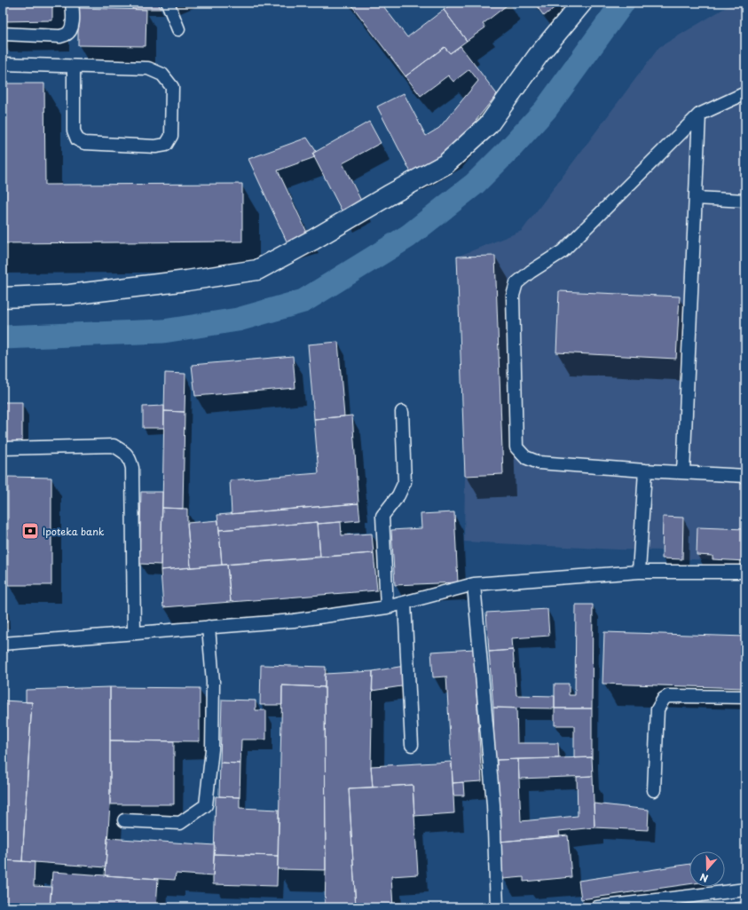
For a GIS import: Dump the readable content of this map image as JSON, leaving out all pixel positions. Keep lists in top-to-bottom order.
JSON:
{
  "places": {
    "bank": ["Ipoteka bank"]
  },
  "north": "bottom"
}
